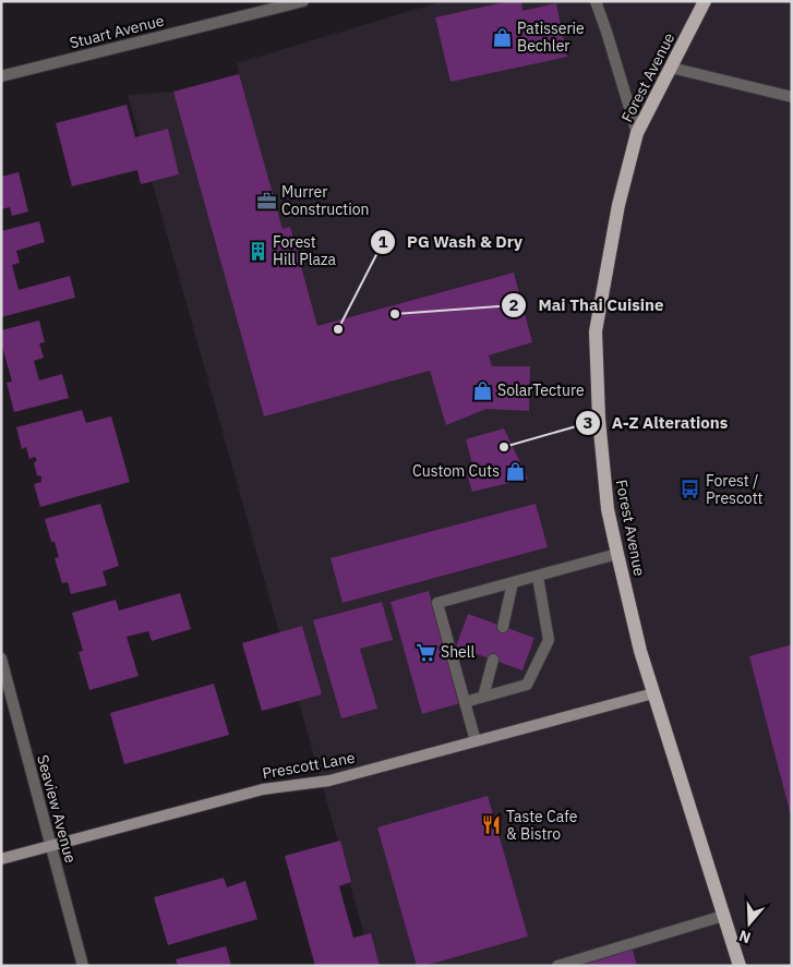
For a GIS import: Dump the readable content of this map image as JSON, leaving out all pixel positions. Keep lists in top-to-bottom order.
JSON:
{
  "streets": {
    "main road": ["Forest Avenue"],
    "street": ["Stuart Avenue", "Prescott Lane", "Seaview Avenue"]
  },
  "crossings": [
    ["Forest Avenue", "Prescott Lane"],
    ["Prescott Lane", "Seaview Avenue"]
  ],
  "places": {
    "shop": ["Patisserie Bechler", "SolarTecture", "Custom Cuts"],
    "office": ["Murrer Construction"],
    "building": ["Forest Hill Plaza"],
    "other": ["Mai Thai Cuisine", "PG Wash & Dry", "A-Z Alterations"],
    "bus stop": ["Forest / Prescott"],
    "supermarket": ["Shell"],
    "restaurant": ["Taste Cafe & Bistro"]
  },
  "north": "bottom"
}
